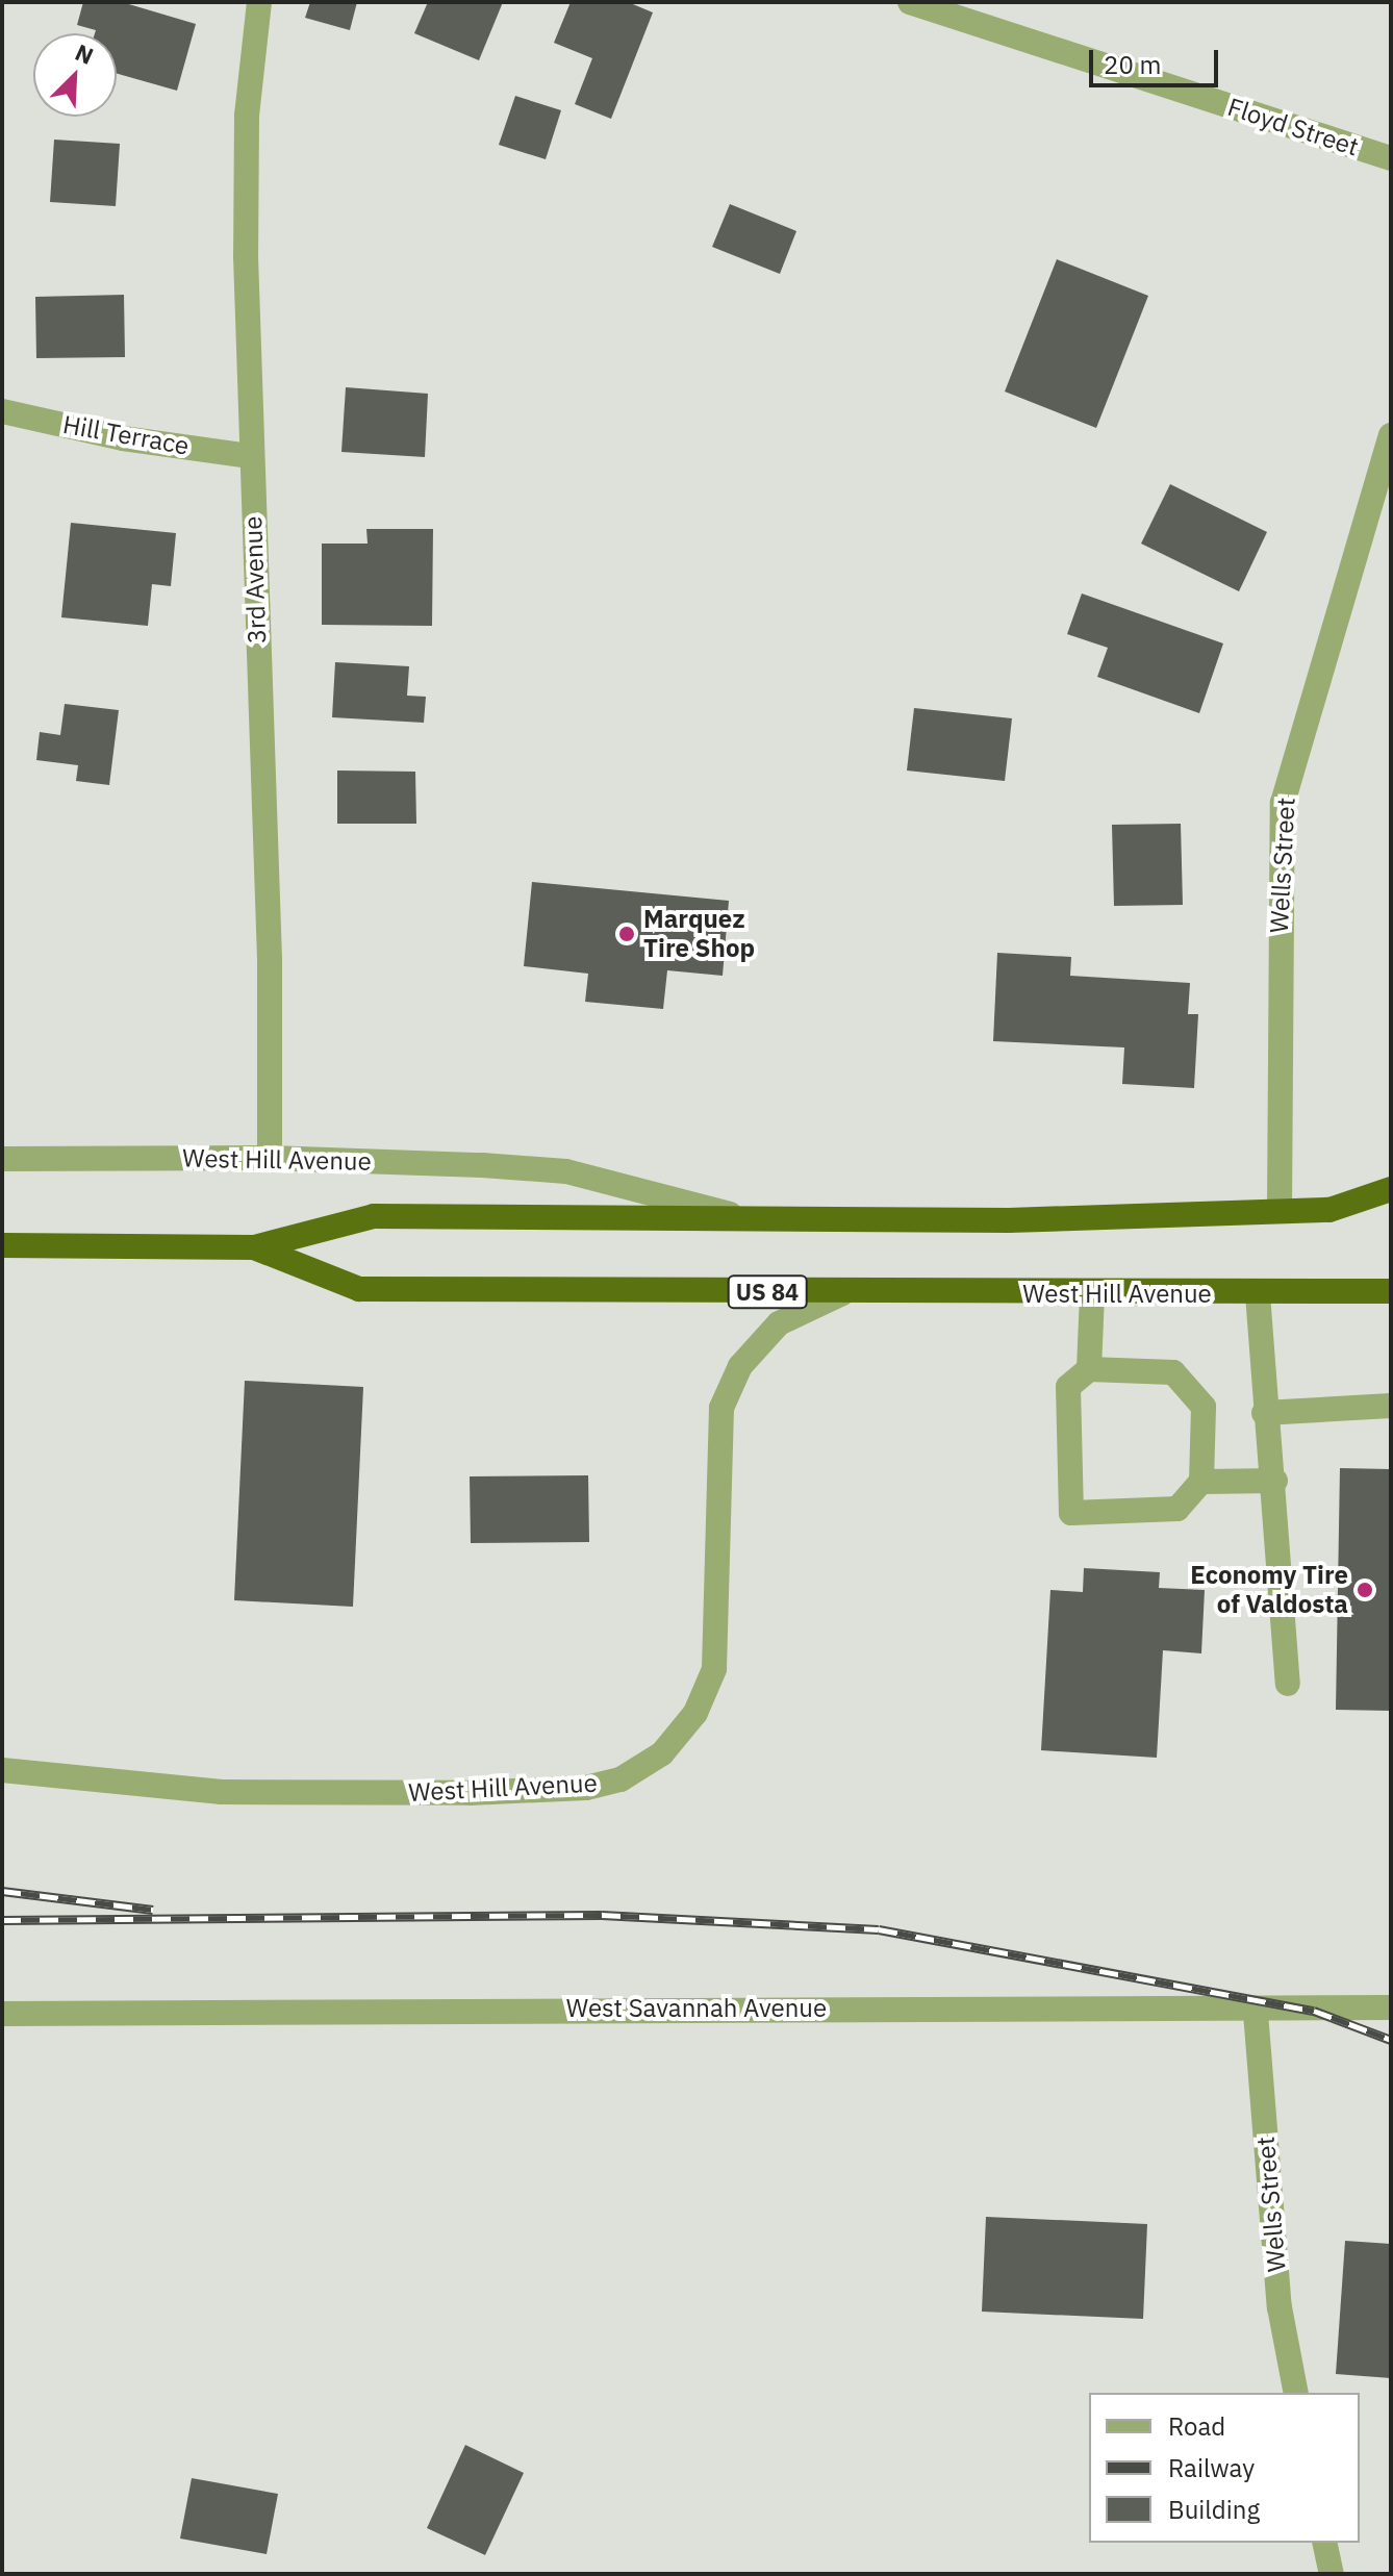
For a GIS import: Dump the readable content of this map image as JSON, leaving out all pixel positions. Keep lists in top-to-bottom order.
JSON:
{
  "streets": {
    "highway": ["West Hill Avenue", "US 84"],
    "street": [
      "Floyd Street",
      "Hill Terrace",
      "3rd Avenue",
      "Wells Street",
      "West Savannah Avenue"
    ]
  },
  "crossings": [
    ["Hill Terrace", "3rd Avenue"],
    ["3rd Avenue", "West Hill Avenue"],
    ["Wells Street", "West Hill Avenue"],
    ["Wells Street", "US 84"],
    ["Wells Street", "West Savannah Avenue"],
    ["West Hill Avenue", "US 84"]
  ],
  "places": ["Marquez Tire Shop", "Economy Tire of Valdosta"],
  "legend": ["Road", "Railway", "Building"],
  "scale_bar": "20 m",
  "north": "top right"
}
